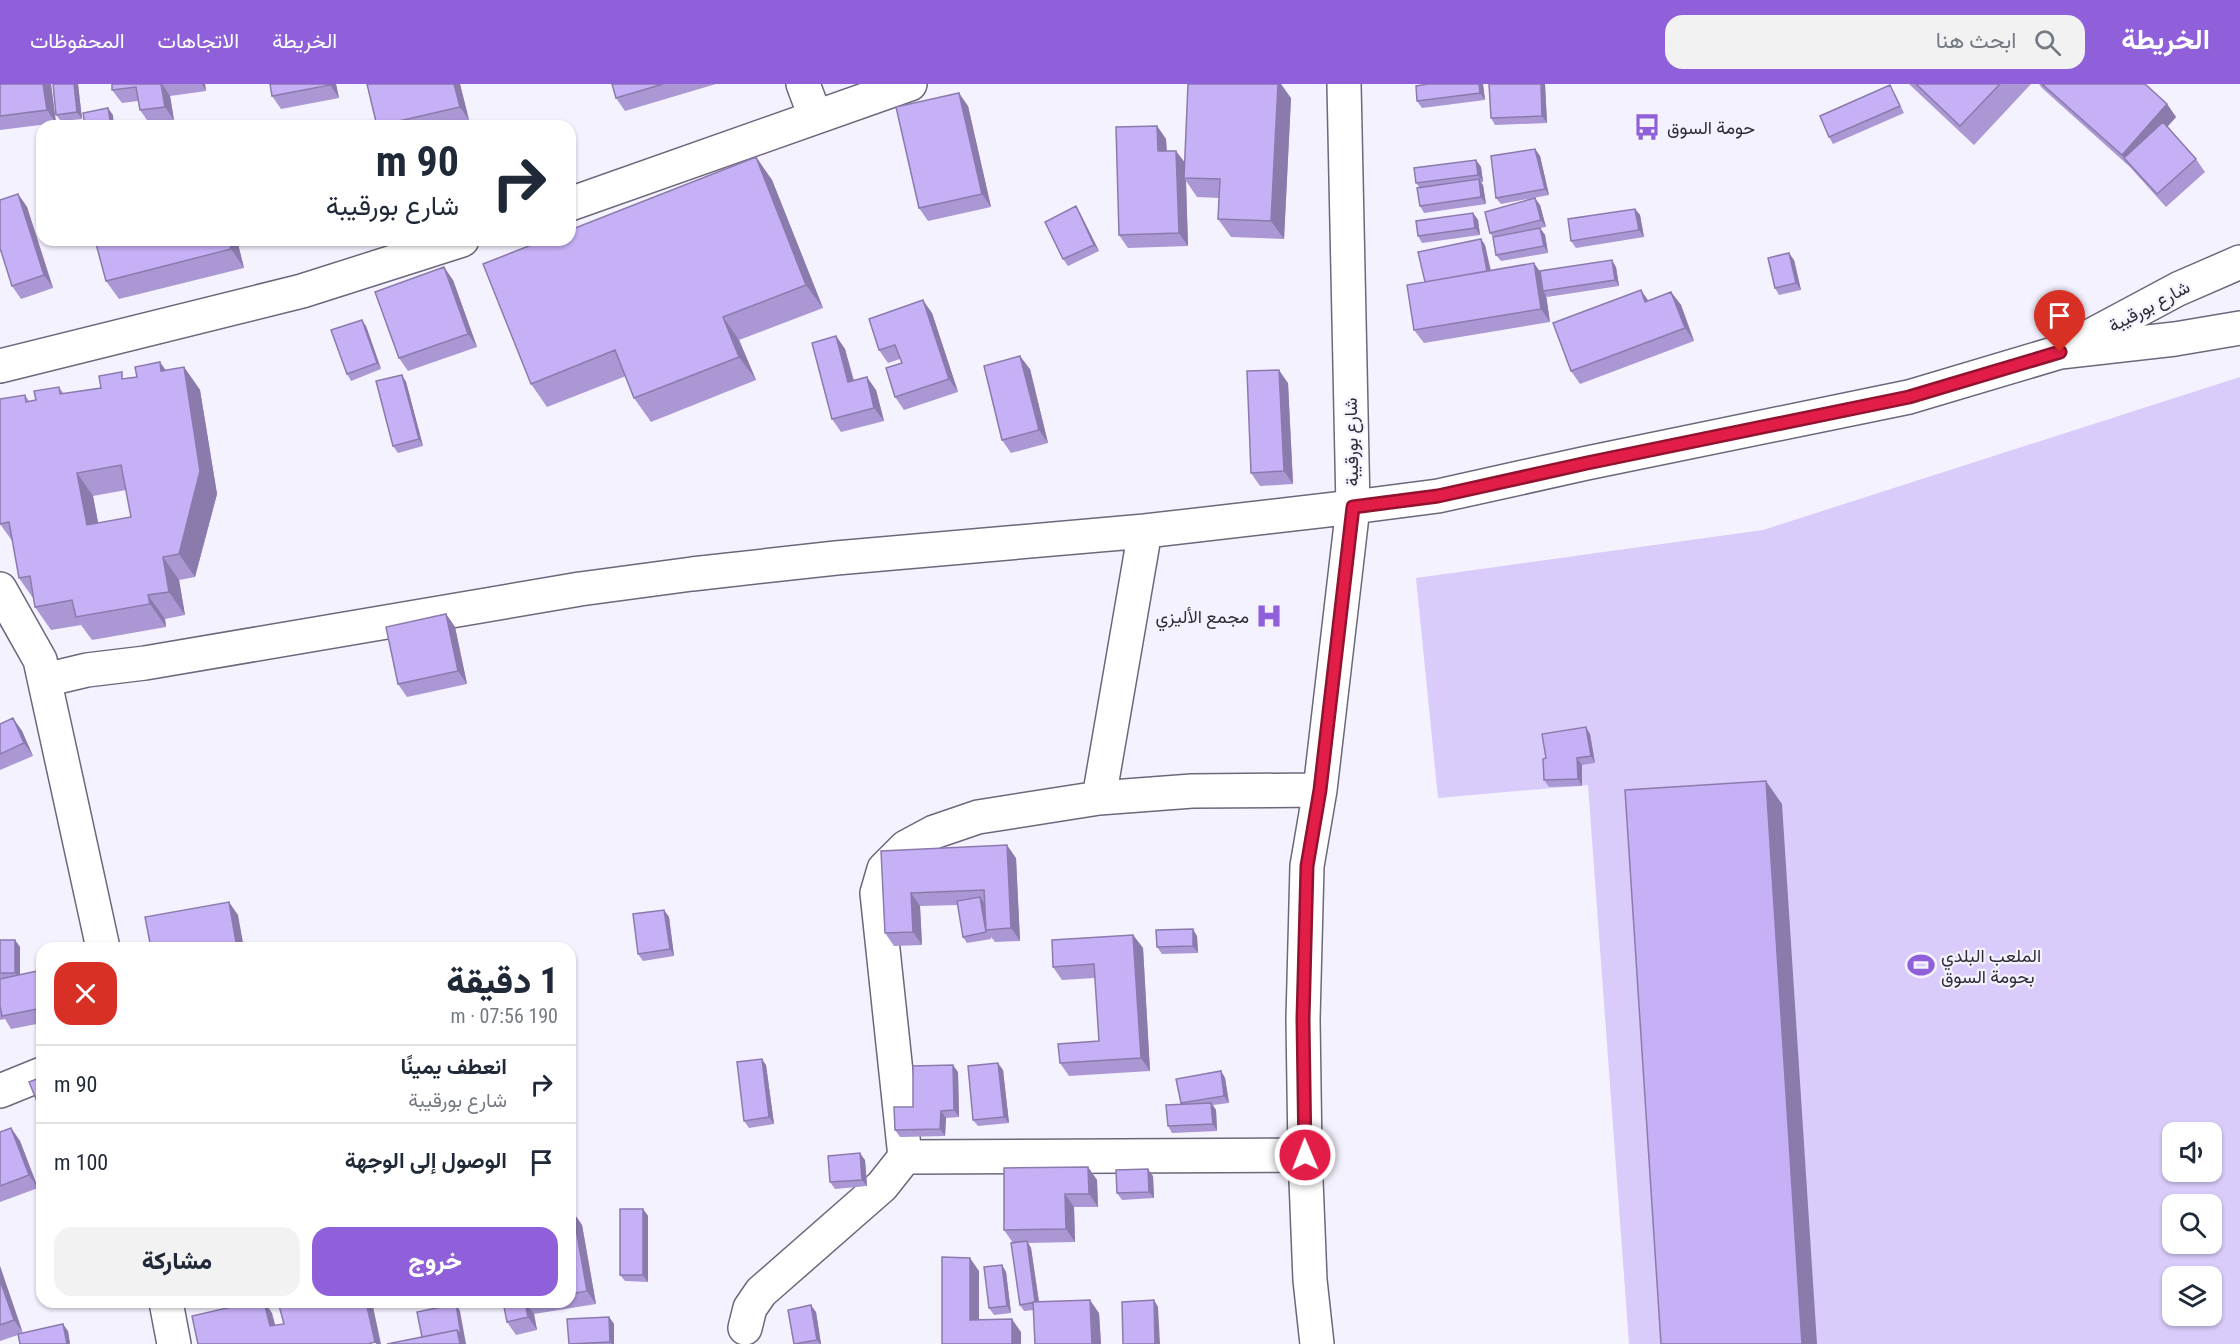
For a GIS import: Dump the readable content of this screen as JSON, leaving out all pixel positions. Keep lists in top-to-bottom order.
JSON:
{
  "streets": {
    "street": ["شارع بورقيبة"]
  },
  "places": {
    "bus stop": ["حومة السوق"],
    "hospital": ["مجمع الأليزي"],
    "sports": ["الملعب البلدي بحومة السوق"]
  },
  "page": {
    "header": "الخريطة",
    "search": "ابحث هنا",
    "nav": ["الخريطة", "الاتجاهات", "المحفوظات"],
    "turn": ["90 m", "شارع بورقيبة"],
    "heading": ["1 دقيقة", "190 m · 07:56"],
    "list": [
      {
        "name": "انعطف يمينًا",
        "note": "شارع بورقيبة",
        "value": "90 m"
      },
      {
        "name": "الوصول إلى الوجهة",
        "value": "100 m"
      }
    ],
    "buttons": ["خروج", "مشاركة"]
  }
}
